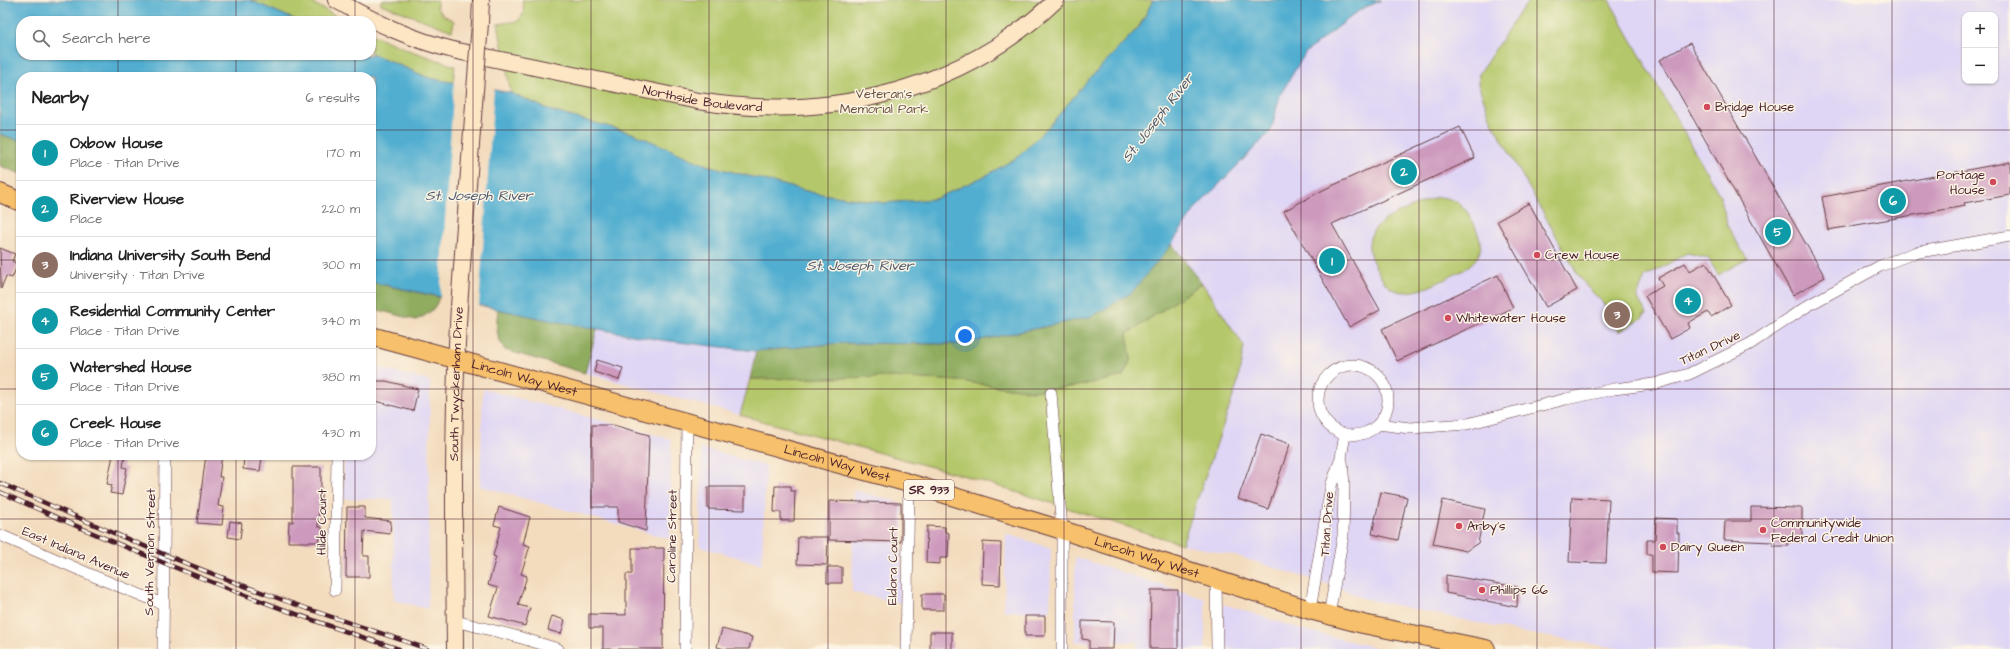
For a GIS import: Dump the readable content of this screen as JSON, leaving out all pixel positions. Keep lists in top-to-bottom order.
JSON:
{
  "streets": {
    "main road": ["Lincoln Way West", "SR 933"],
    "street": [
      "Northside Boulevard",
      "Titan Drive",
      "South Twyckenham Drive",
      "Hilde Court",
      "Caroline Street",
      "South Vernon Street",
      "East Indiana Avenue",
      "Eldora Court"
    ]
  },
  "crossings": [
    ["Titan Drive", "Lincoln Way West"],
    ["Lincoln Way West", "South Twyckenham Drive"],
    ["Lincoln Way West", "Caroline Street"],
    ["Lincoln Way West", "Eldora Court"],
    ["South Vernon Street", "East Indiana Avenue"]
  ],
  "water": ["St. Joseph River"],
  "parks": ["Veteran's Memorial Park"],
  "places": [
    "Bridge House",
    "Portage House",
    "Crew House",
    "Whitewater House",
    "Arby's",
    "Communitywide Federal Credit Union",
    "Dairy Queen",
    "Phillips 66"
  ],
  "page": {
    "map_buttons": ["+", "−"],
    "search": "Search here",
    "heading": ["Nearby", "6 results"],
    "list": [
      {
        "mark": "1",
        "name": "Oxbow House",
        "note": "Place · Titan Drive",
        "value": "170 m"
      },
      {
        "mark": "2",
        "name": "Riverview House",
        "note": "Place",
        "value": "220 m"
      },
      {
        "mark": "3",
        "name": "Indiana University South Bend",
        "note": "University · Titan Drive",
        "value": "300 m"
      },
      {
        "mark": "4",
        "name": "Residential Community Center",
        "note": "Place · Titan Drive",
        "value": "340 m"
      },
      {
        "mark": "5",
        "name": "Watershed House",
        "note": "Place · Titan Drive",
        "value": "380 m"
      },
      {
        "mark": "6",
        "name": "Creek House",
        "note": "Place · Titan Drive",
        "value": "430 m"
      }
    ],
    "pins": [
      "2",
      "6",
      "5",
      "1",
      "4",
      "3"
    ]
  }
}
